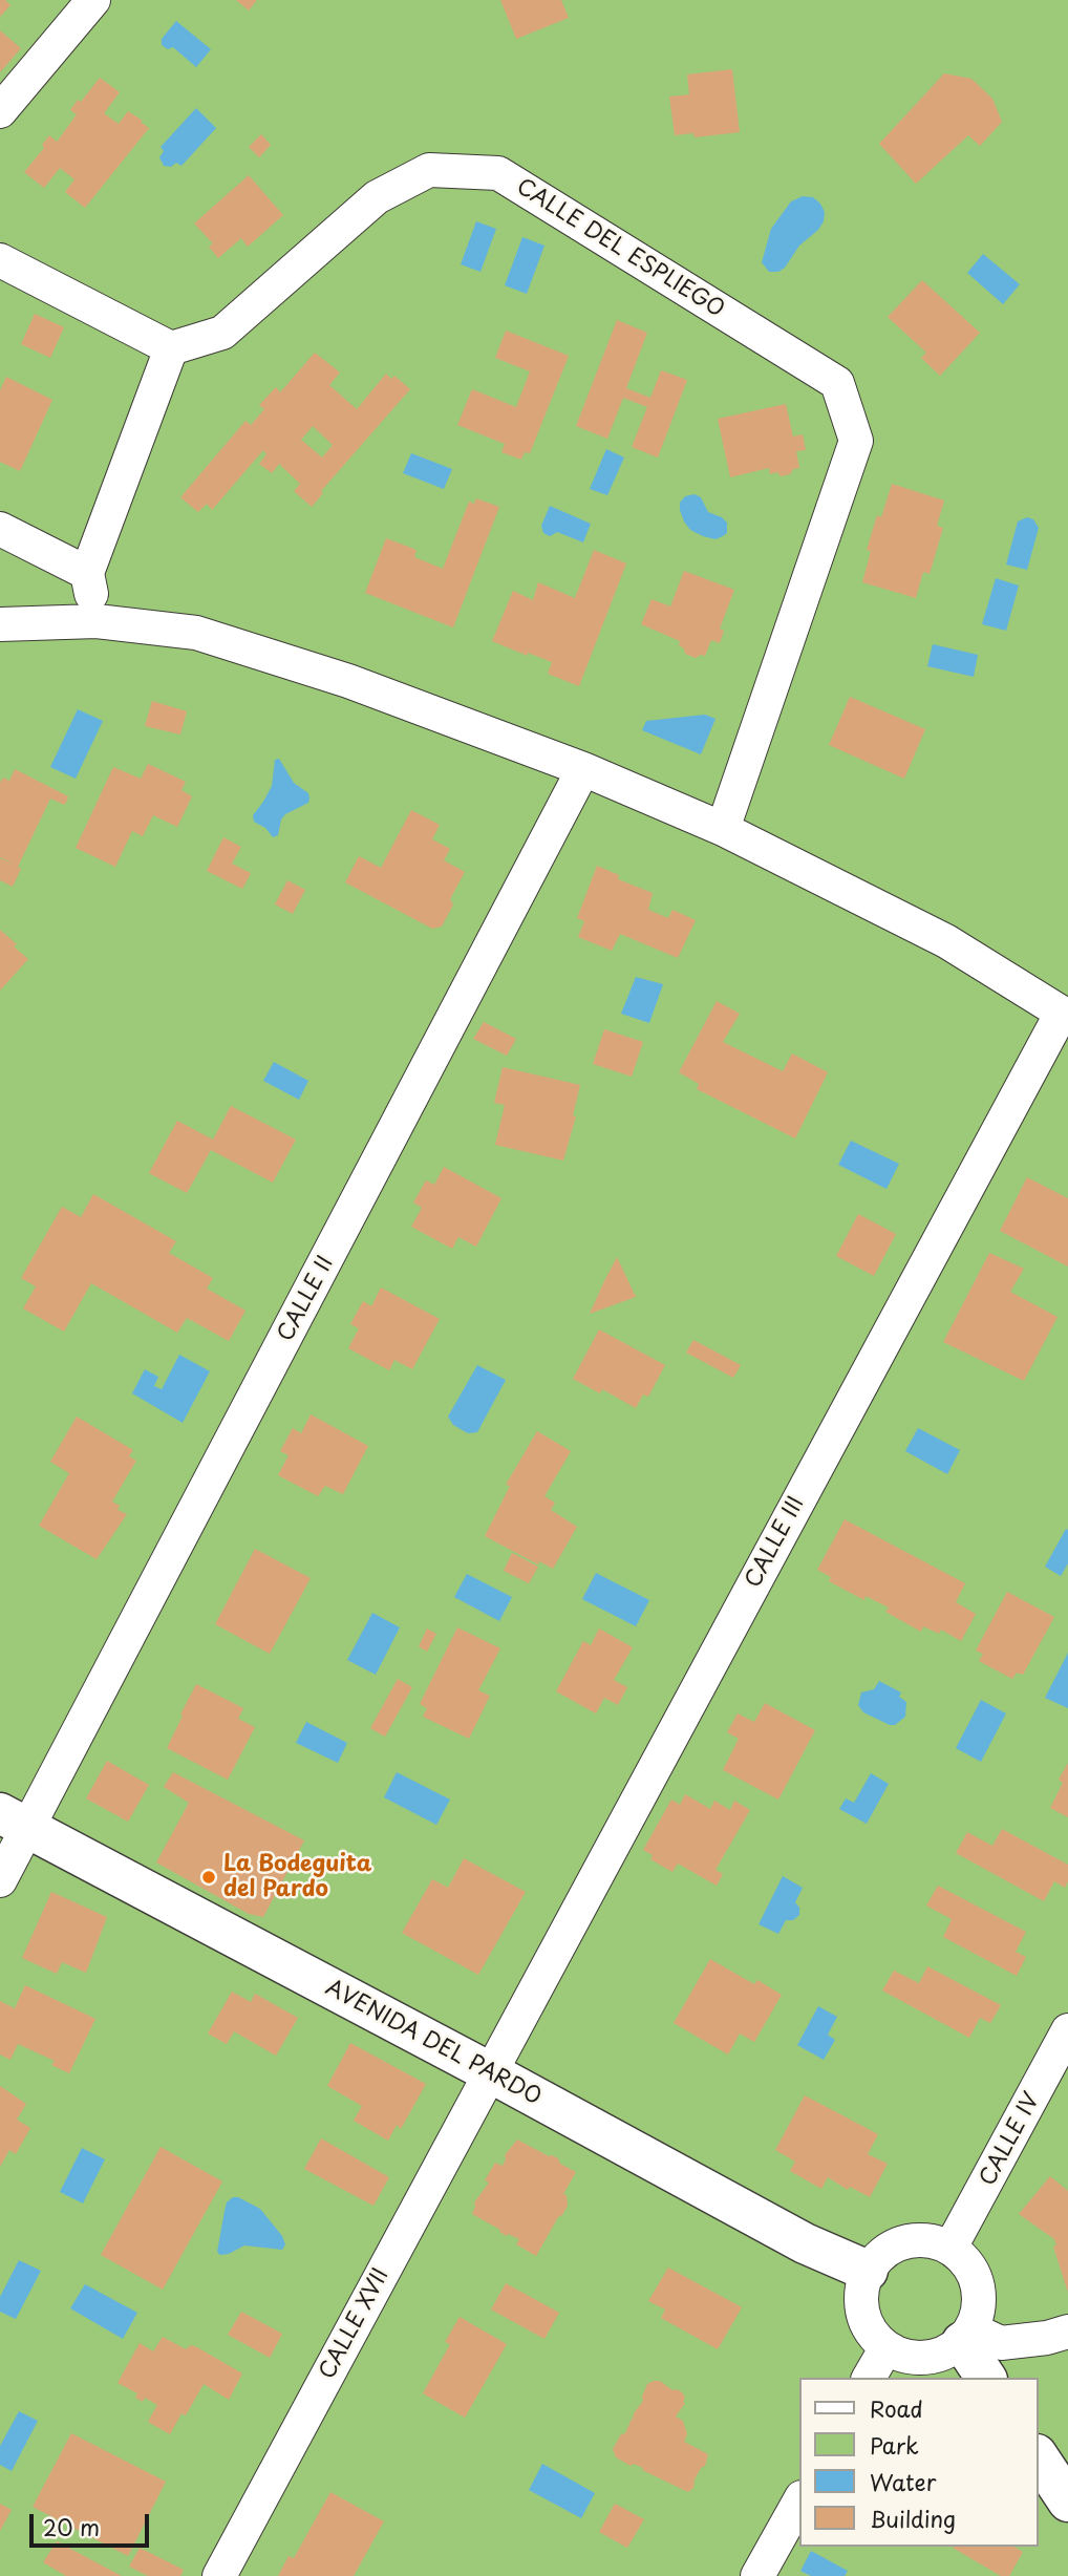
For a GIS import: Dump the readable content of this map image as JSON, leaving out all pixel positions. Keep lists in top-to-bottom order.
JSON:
{
  "streets": {
    "street": [
      "CALLE DEL ESPLIEGO",
      "CALLE II",
      "CALLE III",
      "AVENIDA DEL PARDO",
      "CALLE IV",
      "CALLE XVII"
    ]
  },
  "crossings": [
    ["CALLE II", "AVENIDA DEL PARDO"],
    ["CALLE III", "AVENIDA DEL PARDO"],
    ["CALLE III", "CALLE XVII"],
    ["AVENIDA DEL PARDO", "CALLE IV"],
    ["AVENIDA DEL PARDO", "CALLE XVII"]
  ],
  "places": ["La Bodeguita del Pardo"],
  "legend": [
    "Road",
    "Park",
    "Water",
    "Building"
  ],
  "scale_bar": "20 m"
}
